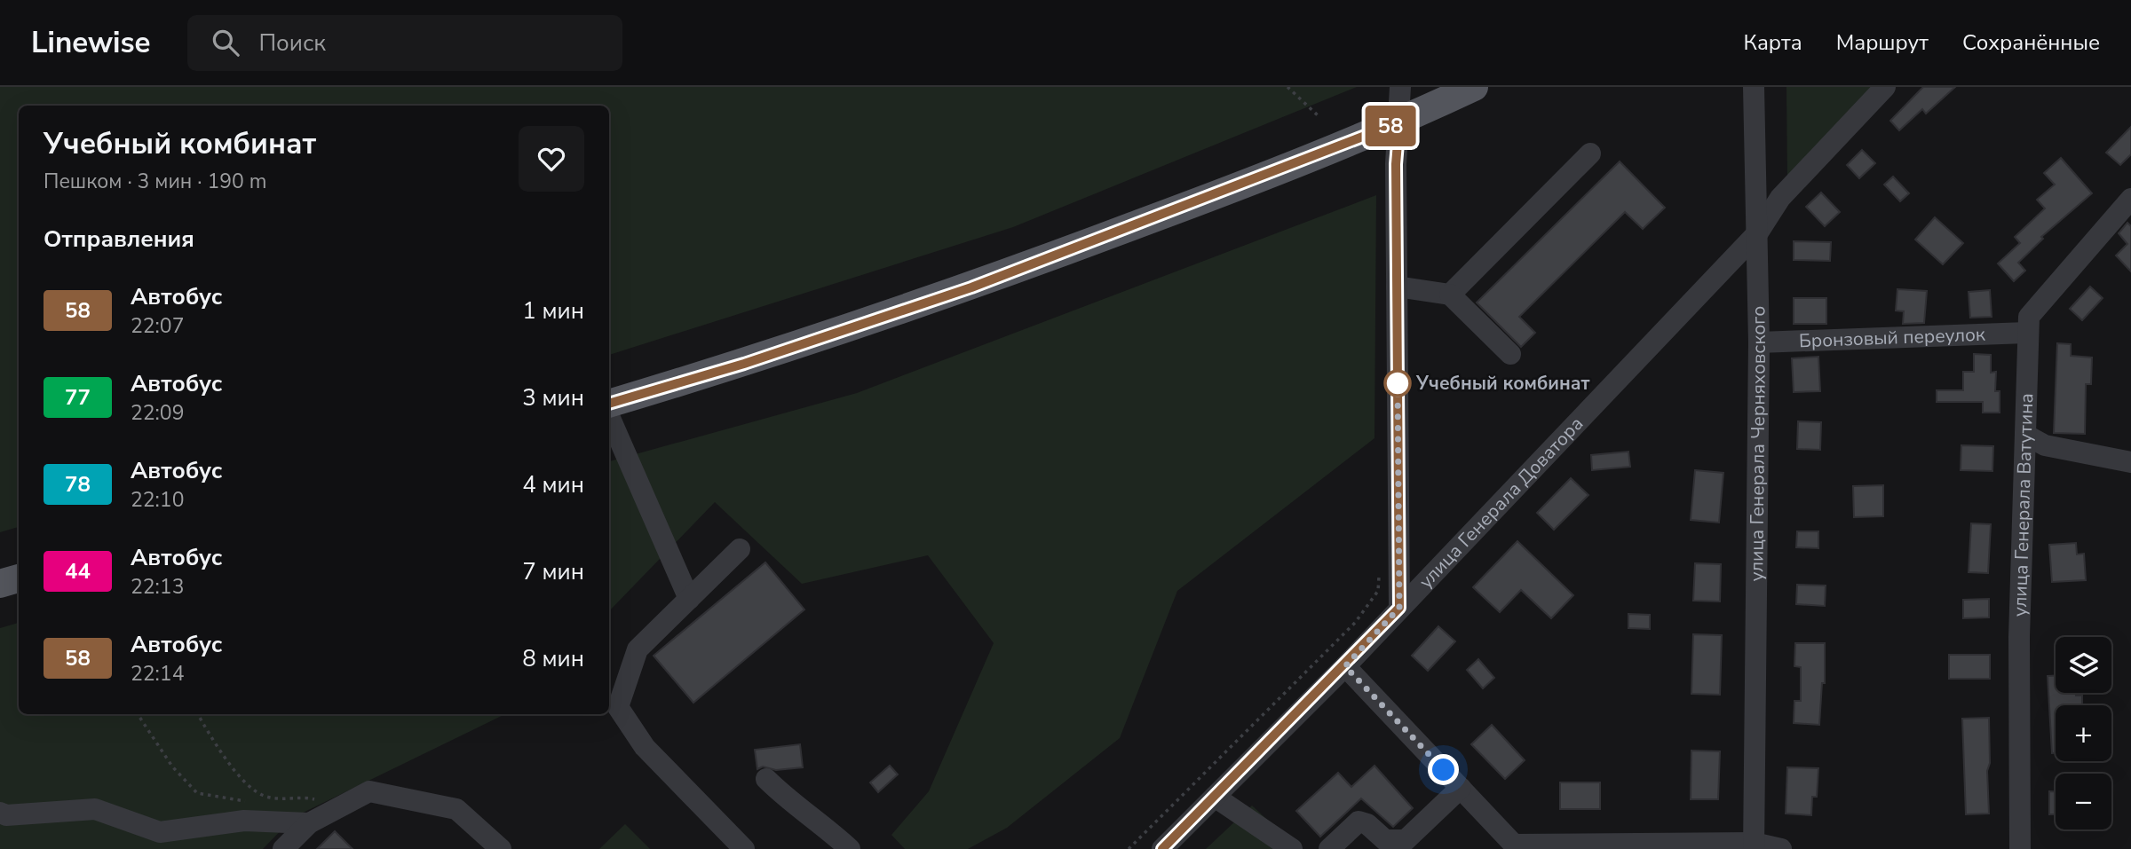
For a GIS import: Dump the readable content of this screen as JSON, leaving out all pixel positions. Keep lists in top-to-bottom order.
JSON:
{
  "streets": {
    "street": [
      "Бронзовый переулок",
      "улица Генерала Черняховского",
      "улица Генерала Доватора",
      "улица Генерала Ватутина"
    ]
  },
  "crossings": [
    ["Бронзовый переулок", "улица Генерала Черняховского"],
    ["Бронзовый переулок", "улица Генерала Ватутина"],
    ["улица Генерала Черняховского", "улица Генерала Доватора"]
  ],
  "places": ["Учебный комбинат"],
  "lines": ["bus line 58"],
  "page": {
    "header": "Linewise",
    "search": "Поиск",
    "nav": ["Карта", "Маршрут", "Сохранённые"],
    "on_map": "58",
    "heading": [
      ["Учебный комбинат", "Пешком · 3 мин · 190 m"],
      "Отправления"
    ],
    "list": [
      {
        "mark": "58",
        "name": "Автобус",
        "note": "22:07",
        "value": "1 мин"
      },
      {
        "mark": "77",
        "name": "Автобус",
        "note": "22:09",
        "value": "3 мин"
      },
      {
        "mark": "78",
        "name": "Автобус",
        "note": "22:10",
        "value": "4 мин"
      },
      {
        "mark": "44",
        "name": "Автобус",
        "note": "22:13",
        "value": "7 мин"
      },
      {
        "mark": "58",
        "name": "Автобус",
        "note": "22:14",
        "value": "8 мин"
      }
    ],
    "map_buttons": ["+", "−"]
  }
}
